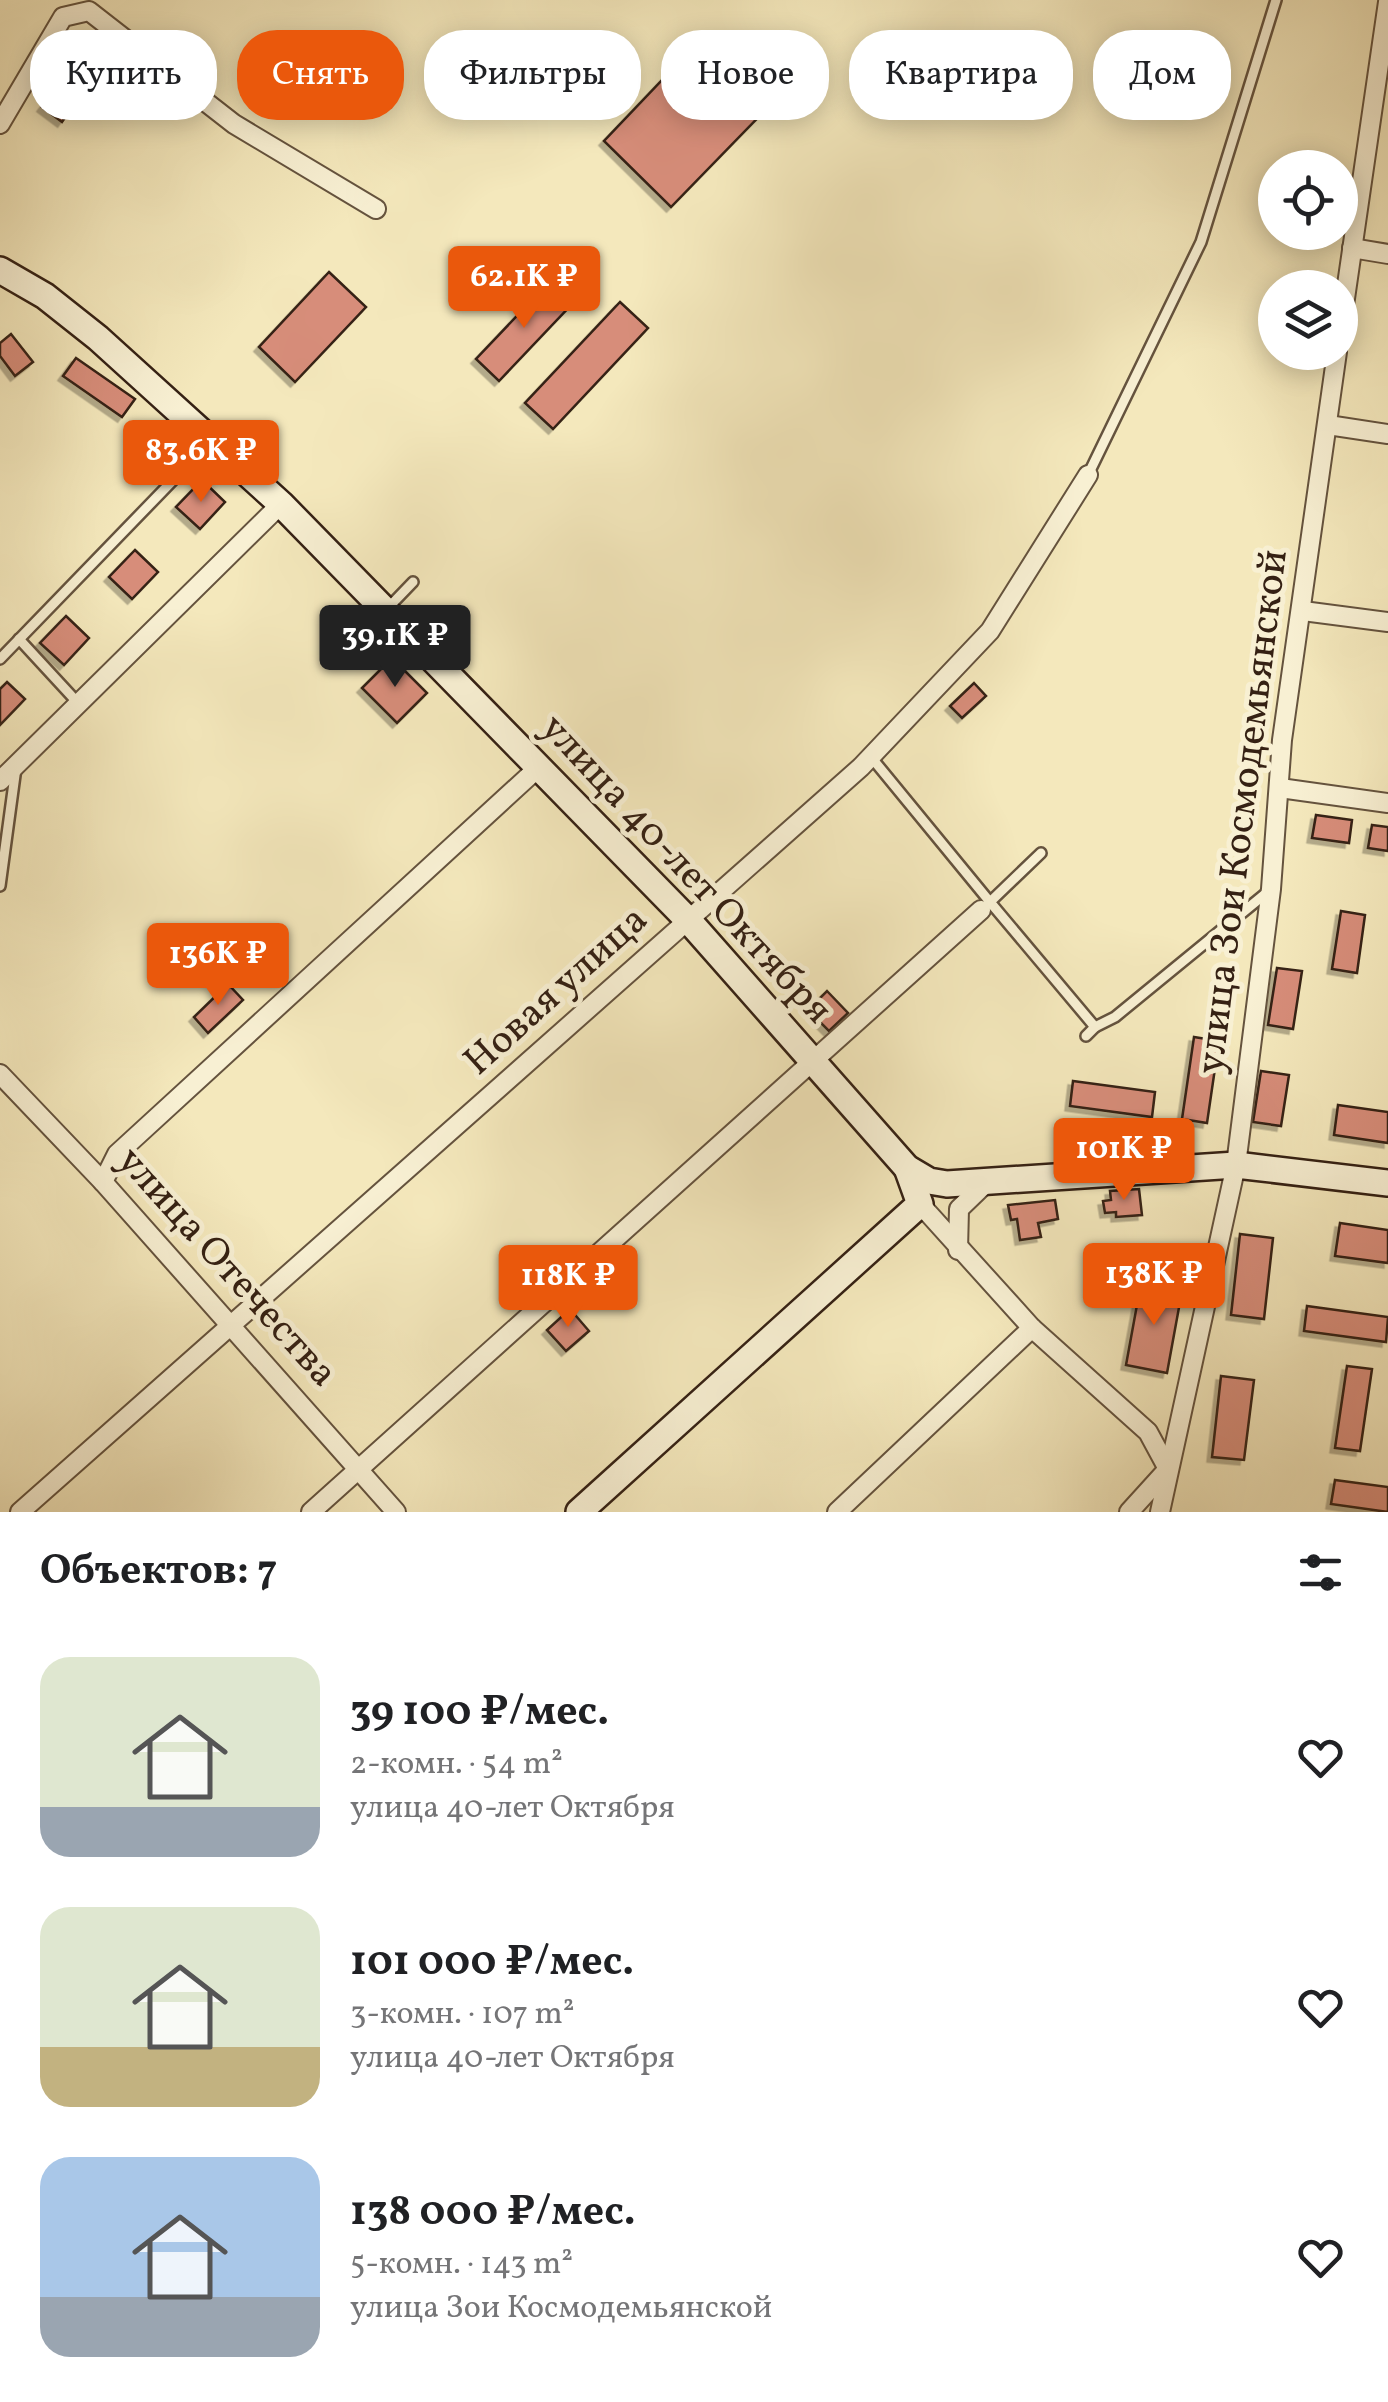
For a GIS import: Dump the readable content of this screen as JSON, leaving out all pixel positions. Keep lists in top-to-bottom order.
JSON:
{
  "streets": {
    "street": [
      "улица Зои Космодемьянской",
      "улица 40-лет Октября",
      "Новая улица",
      "улица Отечества"
    ]
  },
  "crossings": [
    ["улица Зои Космодемьянской", "улица 40-лет Октября"],
    ["улица 40-лет Октября", "Новая улица"],
    ["Новая улица", "улица Отечества"]
  ],
  "page": {
    "chip": [
      "Купить",
      "Снять",
      "Фильтры",
      "Новое",
      "Квартира",
      "Дом"
    ],
    "price": [
      "62.1K ₽",
      "83.6K ₽",
      "39.1K ₽",
      "136K ₽",
      "101K ₽",
      "138K ₽",
      "118K ₽"
    ],
    "heading": "Объектов: 7",
    "list": [
      {
        "name": "39 100 ₽/мес.",
        "note": "2-комн. · 54 m² · улица 40-лет Октября"
      },
      {
        "name": "101 000 ₽/мес.",
        "note": "3-комн. · 107 m² · улица 40-лет Октября"
      },
      {
        "name": "138 000 ₽/мес.",
        "note": "5-комн. · 143 m² · улица Зои Космодемьянской"
      }
    ]
  }
}
